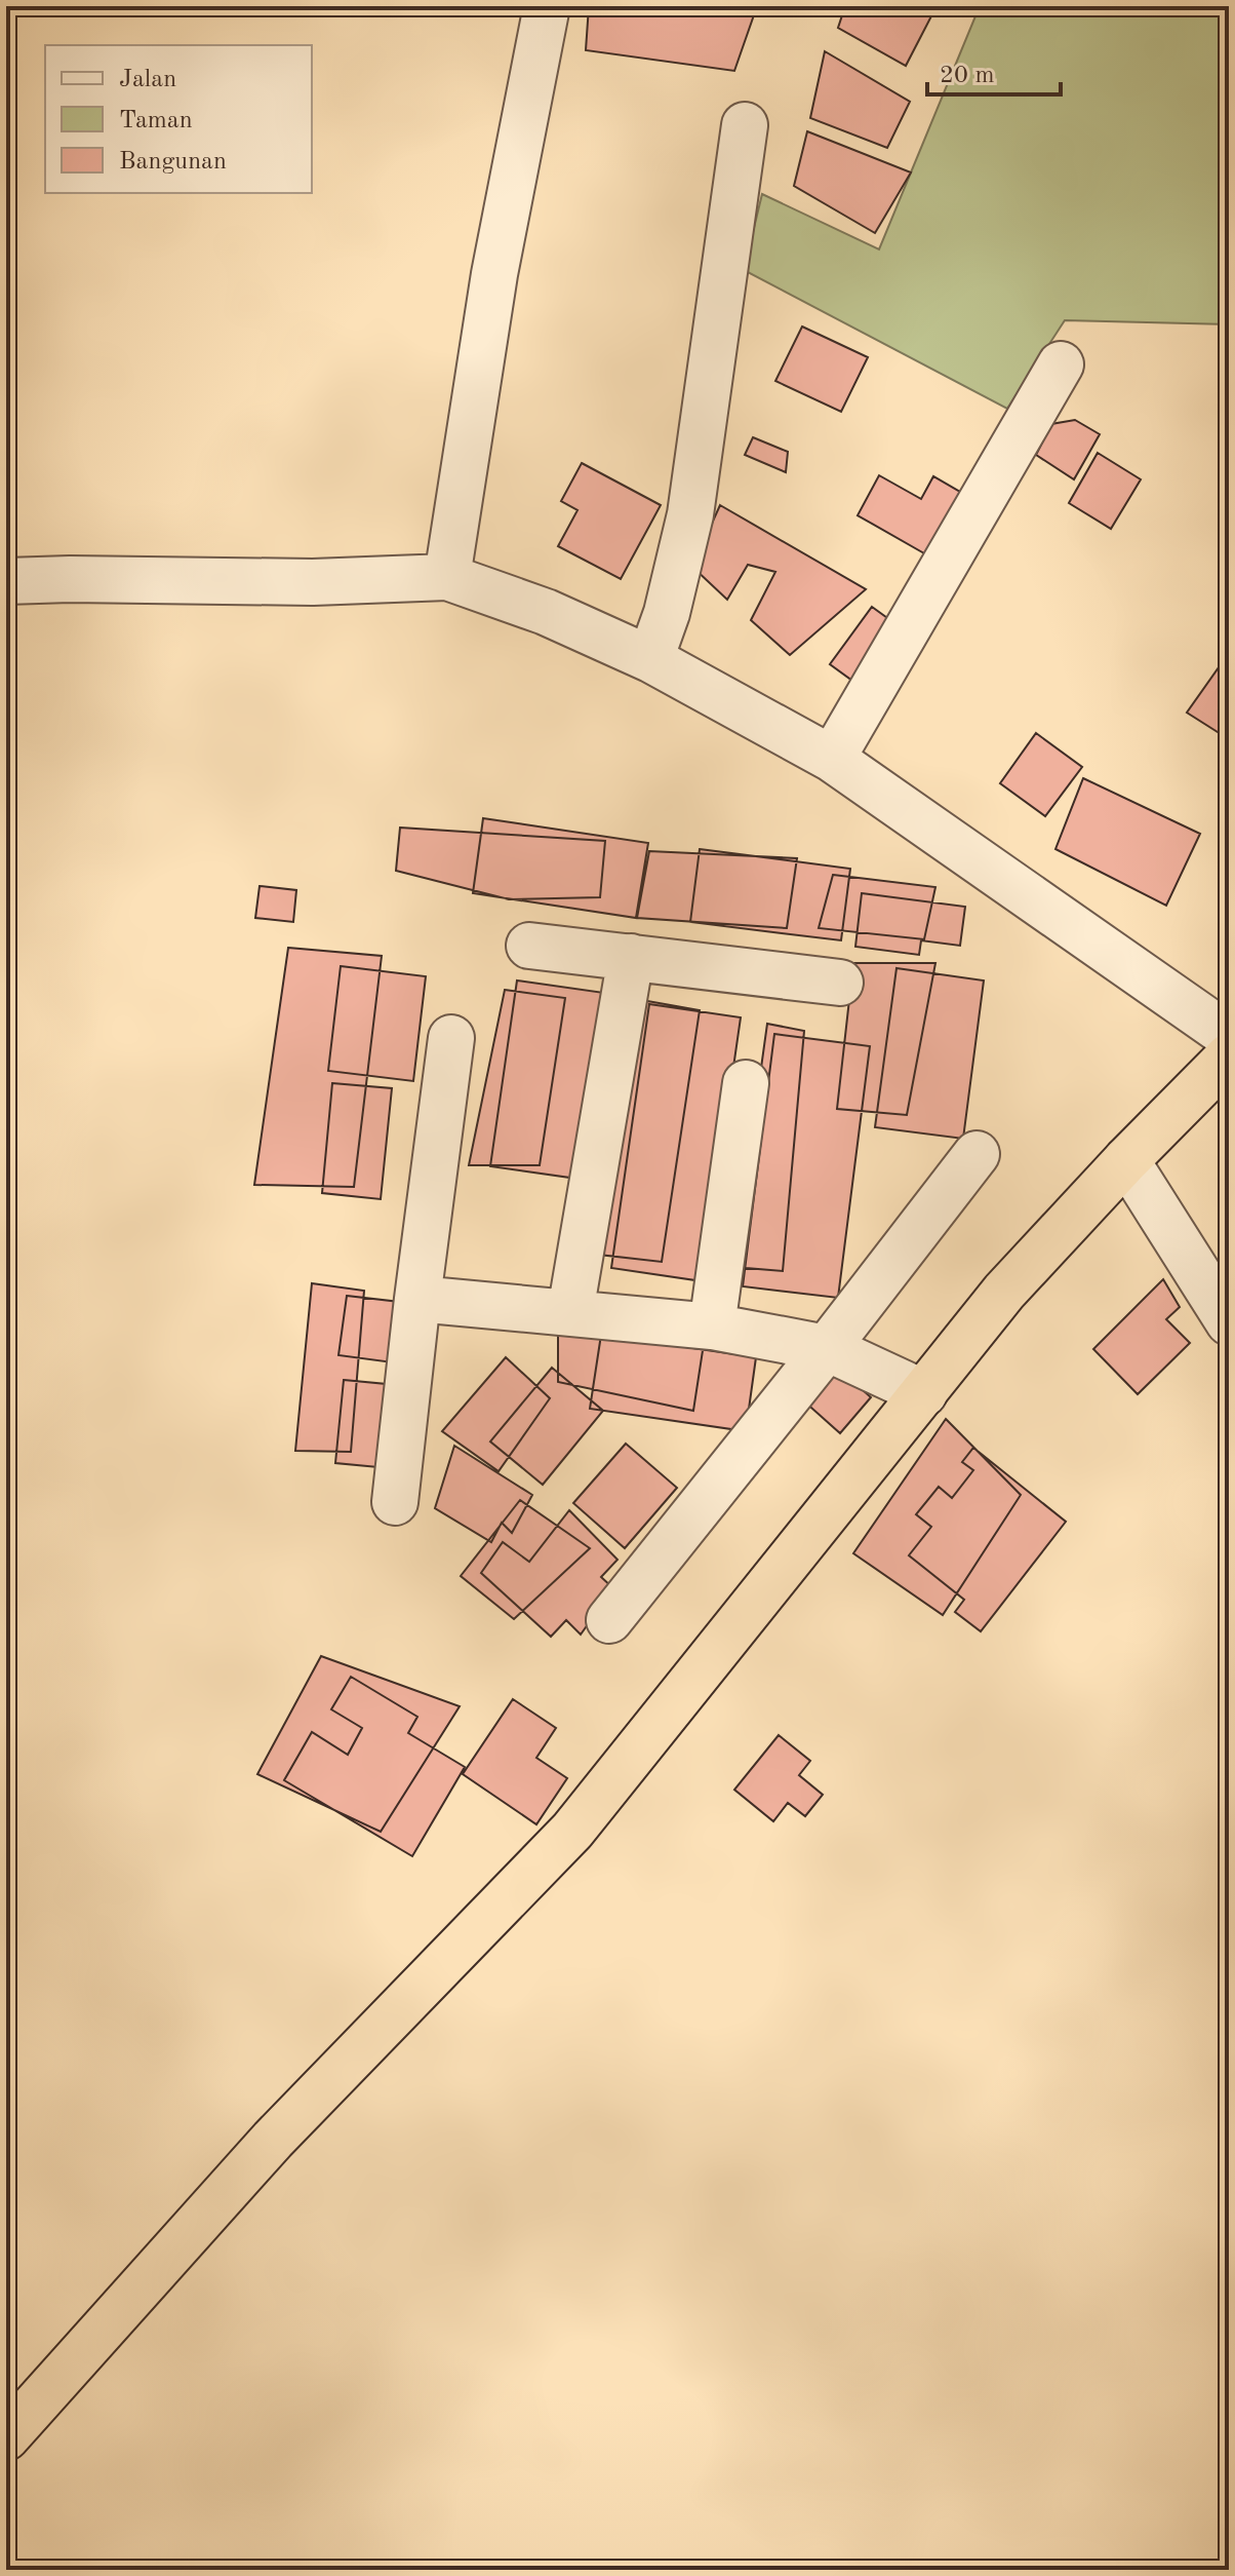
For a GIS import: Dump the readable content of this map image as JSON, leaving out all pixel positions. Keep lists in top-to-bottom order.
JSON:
{
  "legend": ["Jalan", "Taman", "Bangunan"],
  "scale_bar": "20 m"
}
